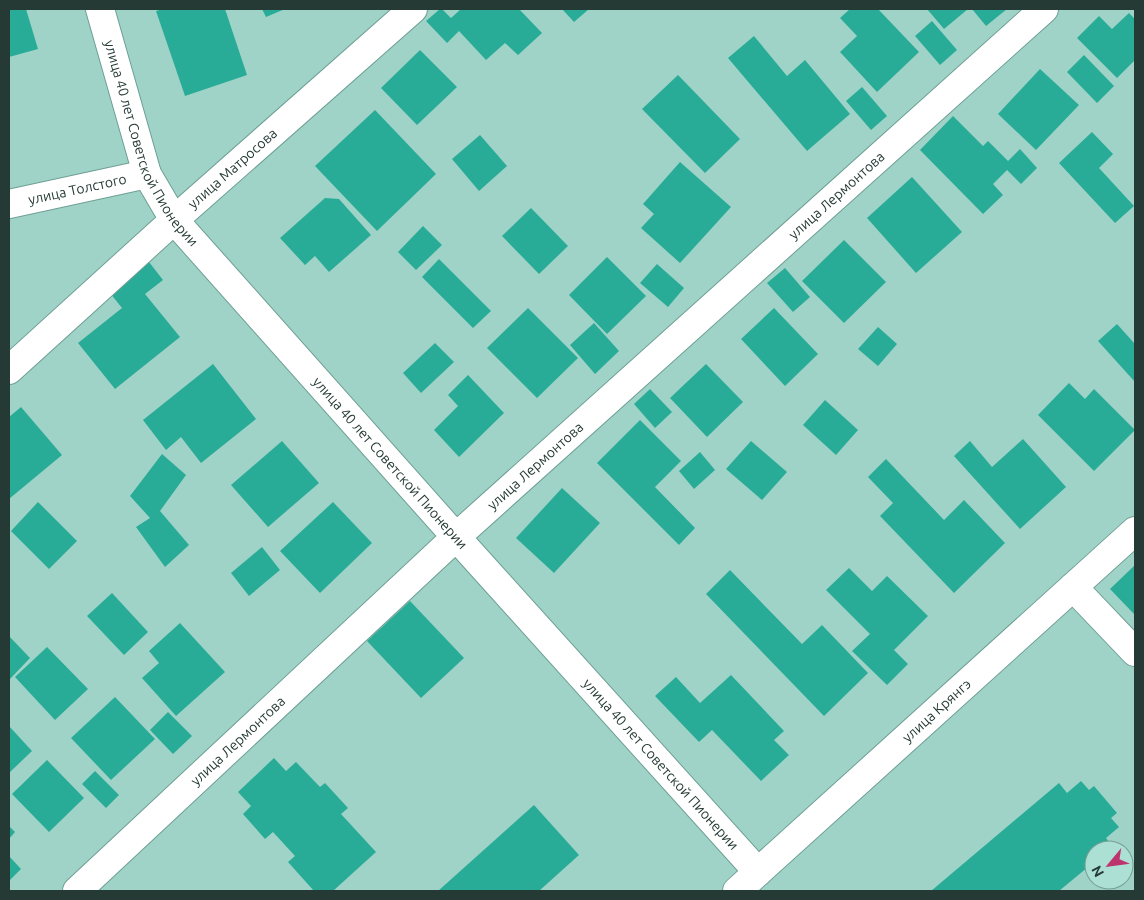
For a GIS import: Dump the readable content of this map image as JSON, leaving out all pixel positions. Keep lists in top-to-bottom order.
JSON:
{
  "streets": {
    "street": [
      "улица 40 лет Советской Пионерии",
      "улица Матросова",
      "улица Толстого",
      "улица Лермонтова",
      "улица Крянгэ"
    ]
  },
  "crossings": [
    ["улица 40 лет Советской Пионерии", "улица Матросова"],
    ["улица 40 лет Советской Пионерии", "улица Толстого"],
    ["улица 40 лет Советской Пионерии", "улица Лермонтова"],
    ["улица 40 лет Советской Пионерии", "улица Крянгэ"]
  ],
  "north": "bottom left"
}
